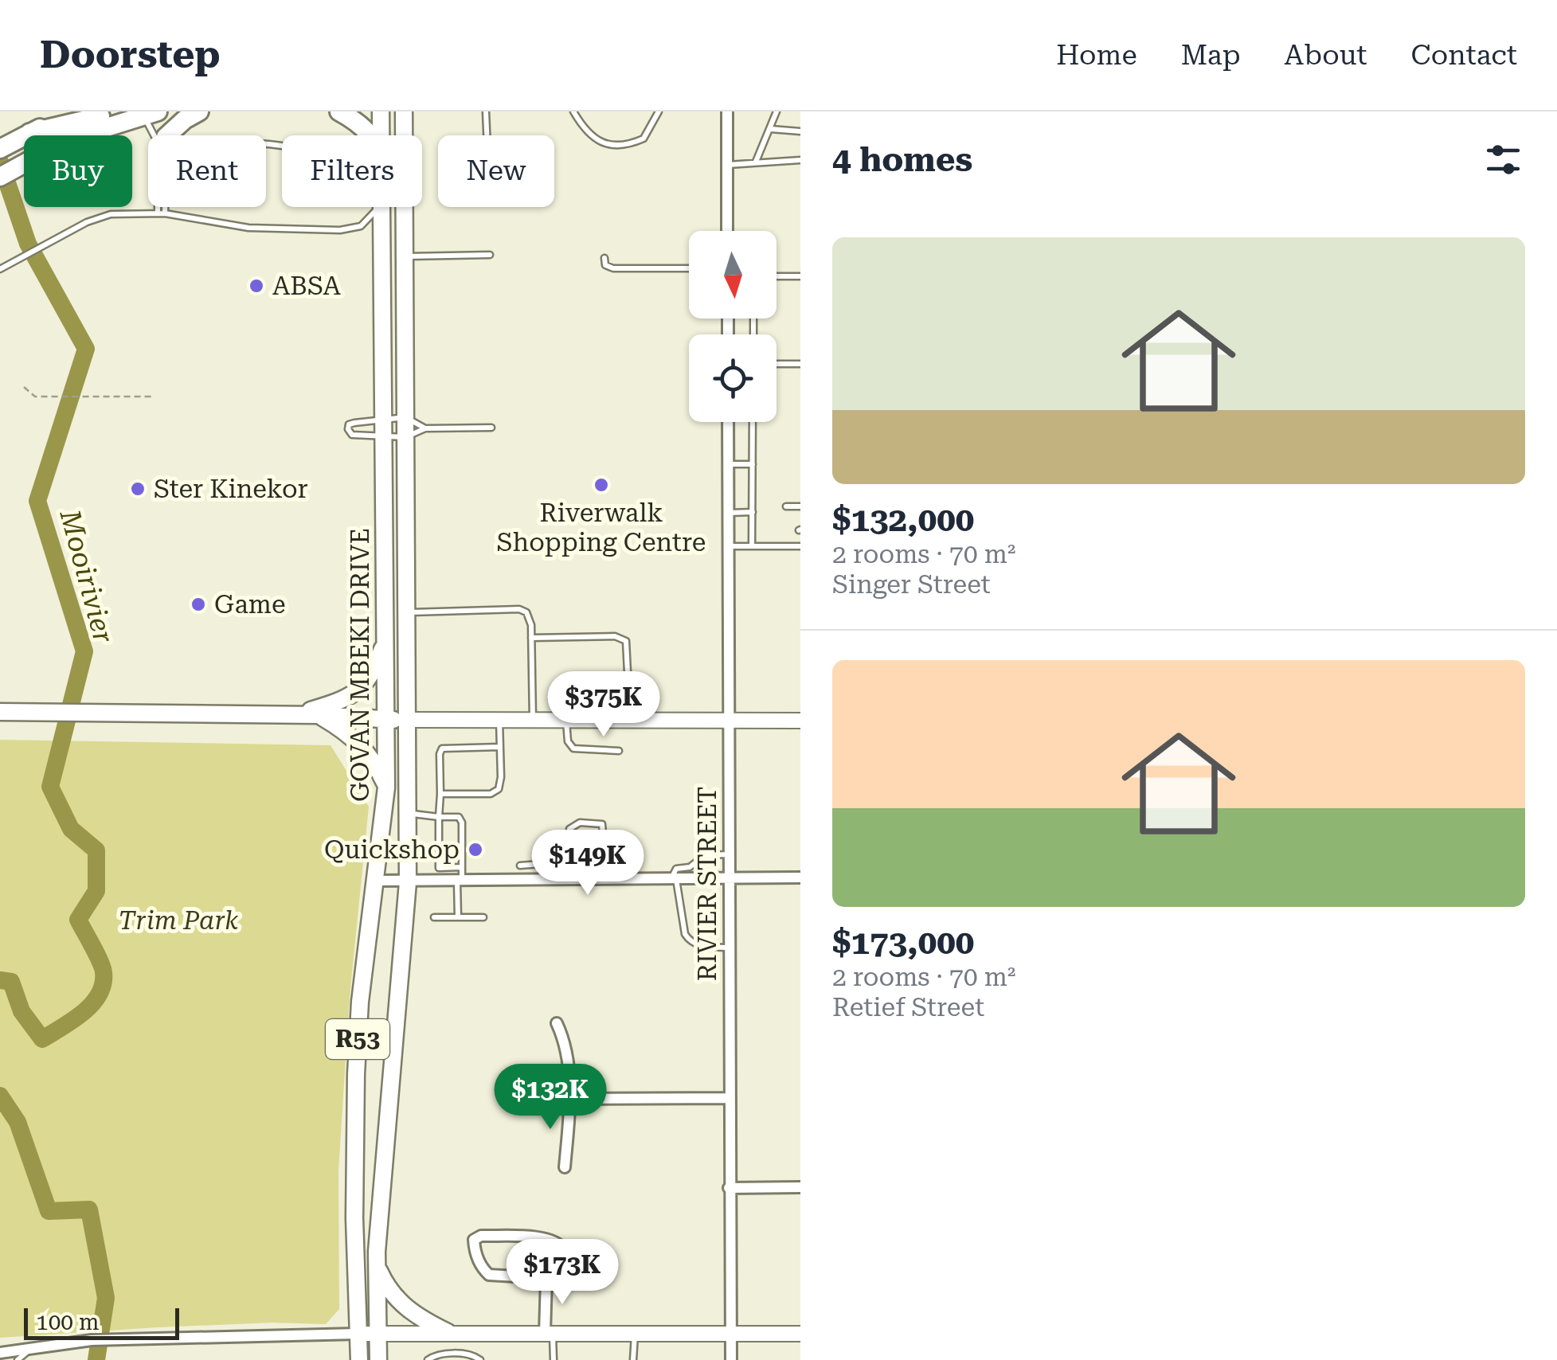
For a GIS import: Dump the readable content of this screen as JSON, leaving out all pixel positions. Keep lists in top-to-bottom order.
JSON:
{
  "streets": {
    "main road": ["GOVAN MBEKI DRIVE", "R53"],
    "street": ["RIVIER STREET"]
  },
  "water": ["Mooirivier"],
  "parks": ["Trim Park"],
  "places": [
    "ABSA",
    "Riverwalk Shopping Centre",
    "Ster Kinekor",
    "Game",
    "Quickshop"
  ],
  "scale_bar": "100 m",
  "north": "bottom",
  "page": {
    "header": "Doorstep",
    "nav": [
      "Home",
      "Map",
      "About",
      "Contact"
    ],
    "heading": "4 homes",
    "chip": [
      "Buy",
      "Rent",
      "Filters",
      "New"
    ],
    "list": [
      {
        "name": "$132,000",
        "note": "2 rooms · 70 m² · Singer Street"
      },
      {
        "name": "$173,000",
        "note": "2 rooms · 70 m² · Retief Street"
      }
    ],
    "price": [
      "$375K",
      "$149K",
      "$132K",
      "$173K"
    ],
    "scale": "100 m"
  }
}
